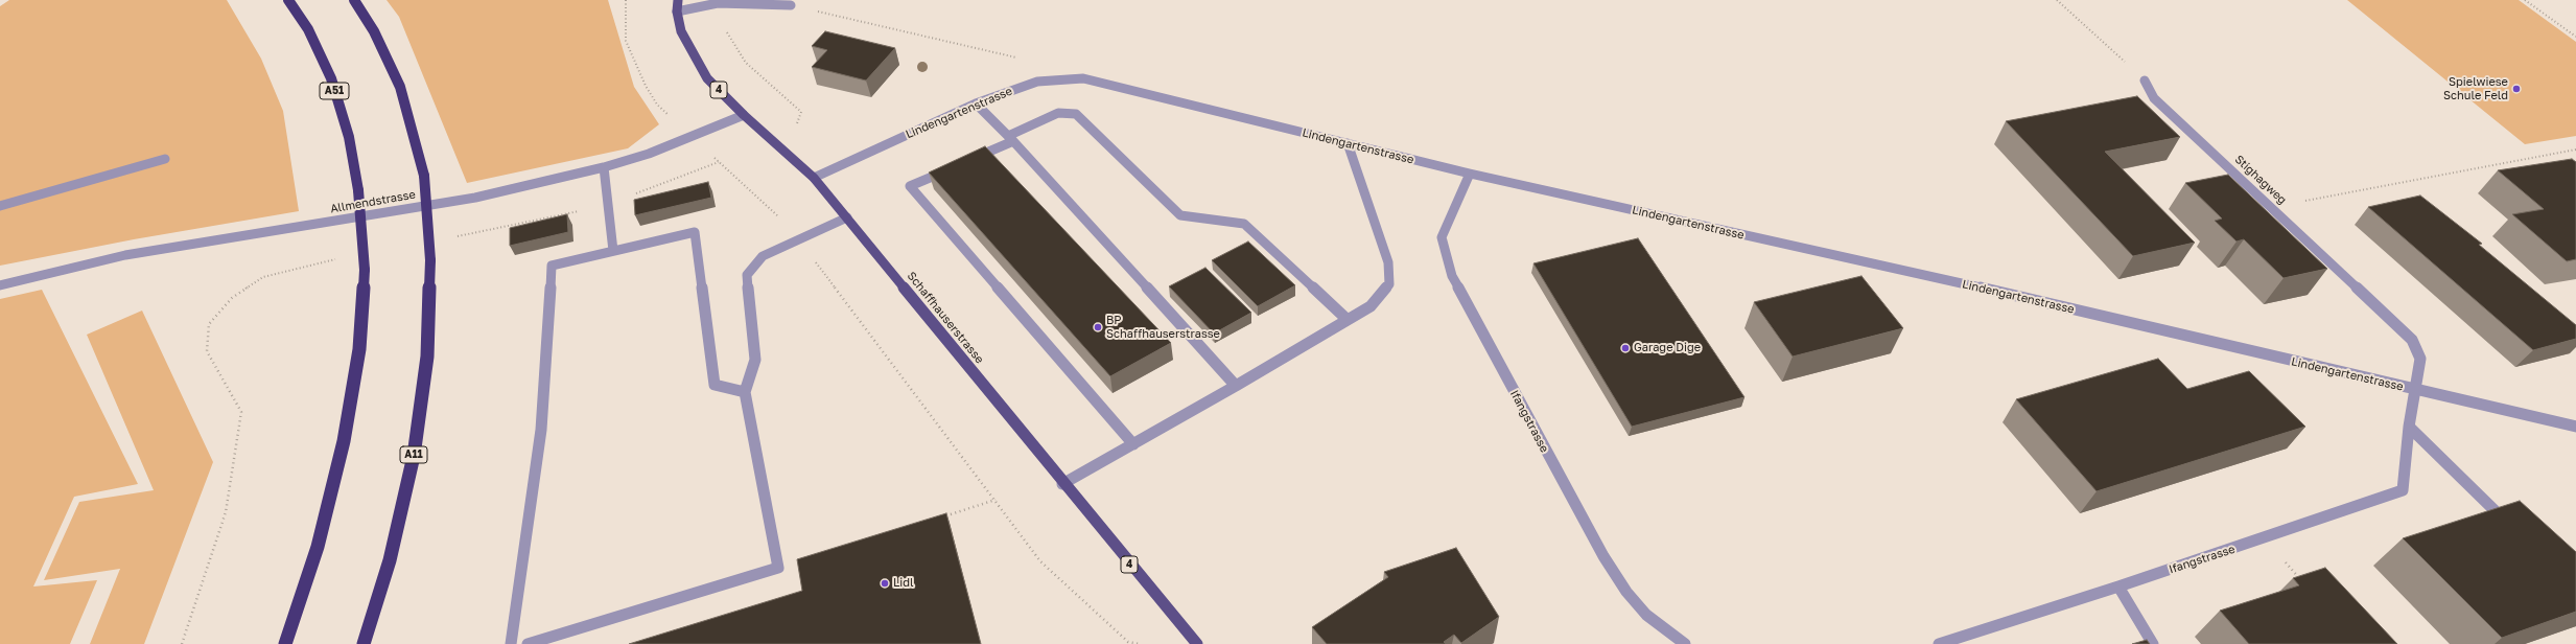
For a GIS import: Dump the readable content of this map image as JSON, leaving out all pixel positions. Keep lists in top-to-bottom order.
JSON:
{
  "streets": {
    "highway": ["A51", "A11"],
    "main road": ["4", "Schaffhauserstrasse"],
    "street": [
      "Lindengartenstrasse",
      "Stighagweg",
      "Allmendstrasse",
      "Ifangstrasse"
    ]
  },
  "crossings": [
    ["4", "Schaffhauserstrasse"],
    ["Lindengartenstrasse", "Stighagweg"],
    ["Lindengartenstrasse", "Schaffhauserstrasse"],
    ["Lindengartenstrasse", "Ifangstrasse"],
    ["Stighagweg", "Ifangstrasse"],
    ["Allmendstrasse", "Schaffhauserstrasse"]
  ],
  "places": [
    "Spielwiese Schule Feld",
    "BP Schaffhauserstrasse",
    "Garage Dige",
    "Lidl"
  ]
}
